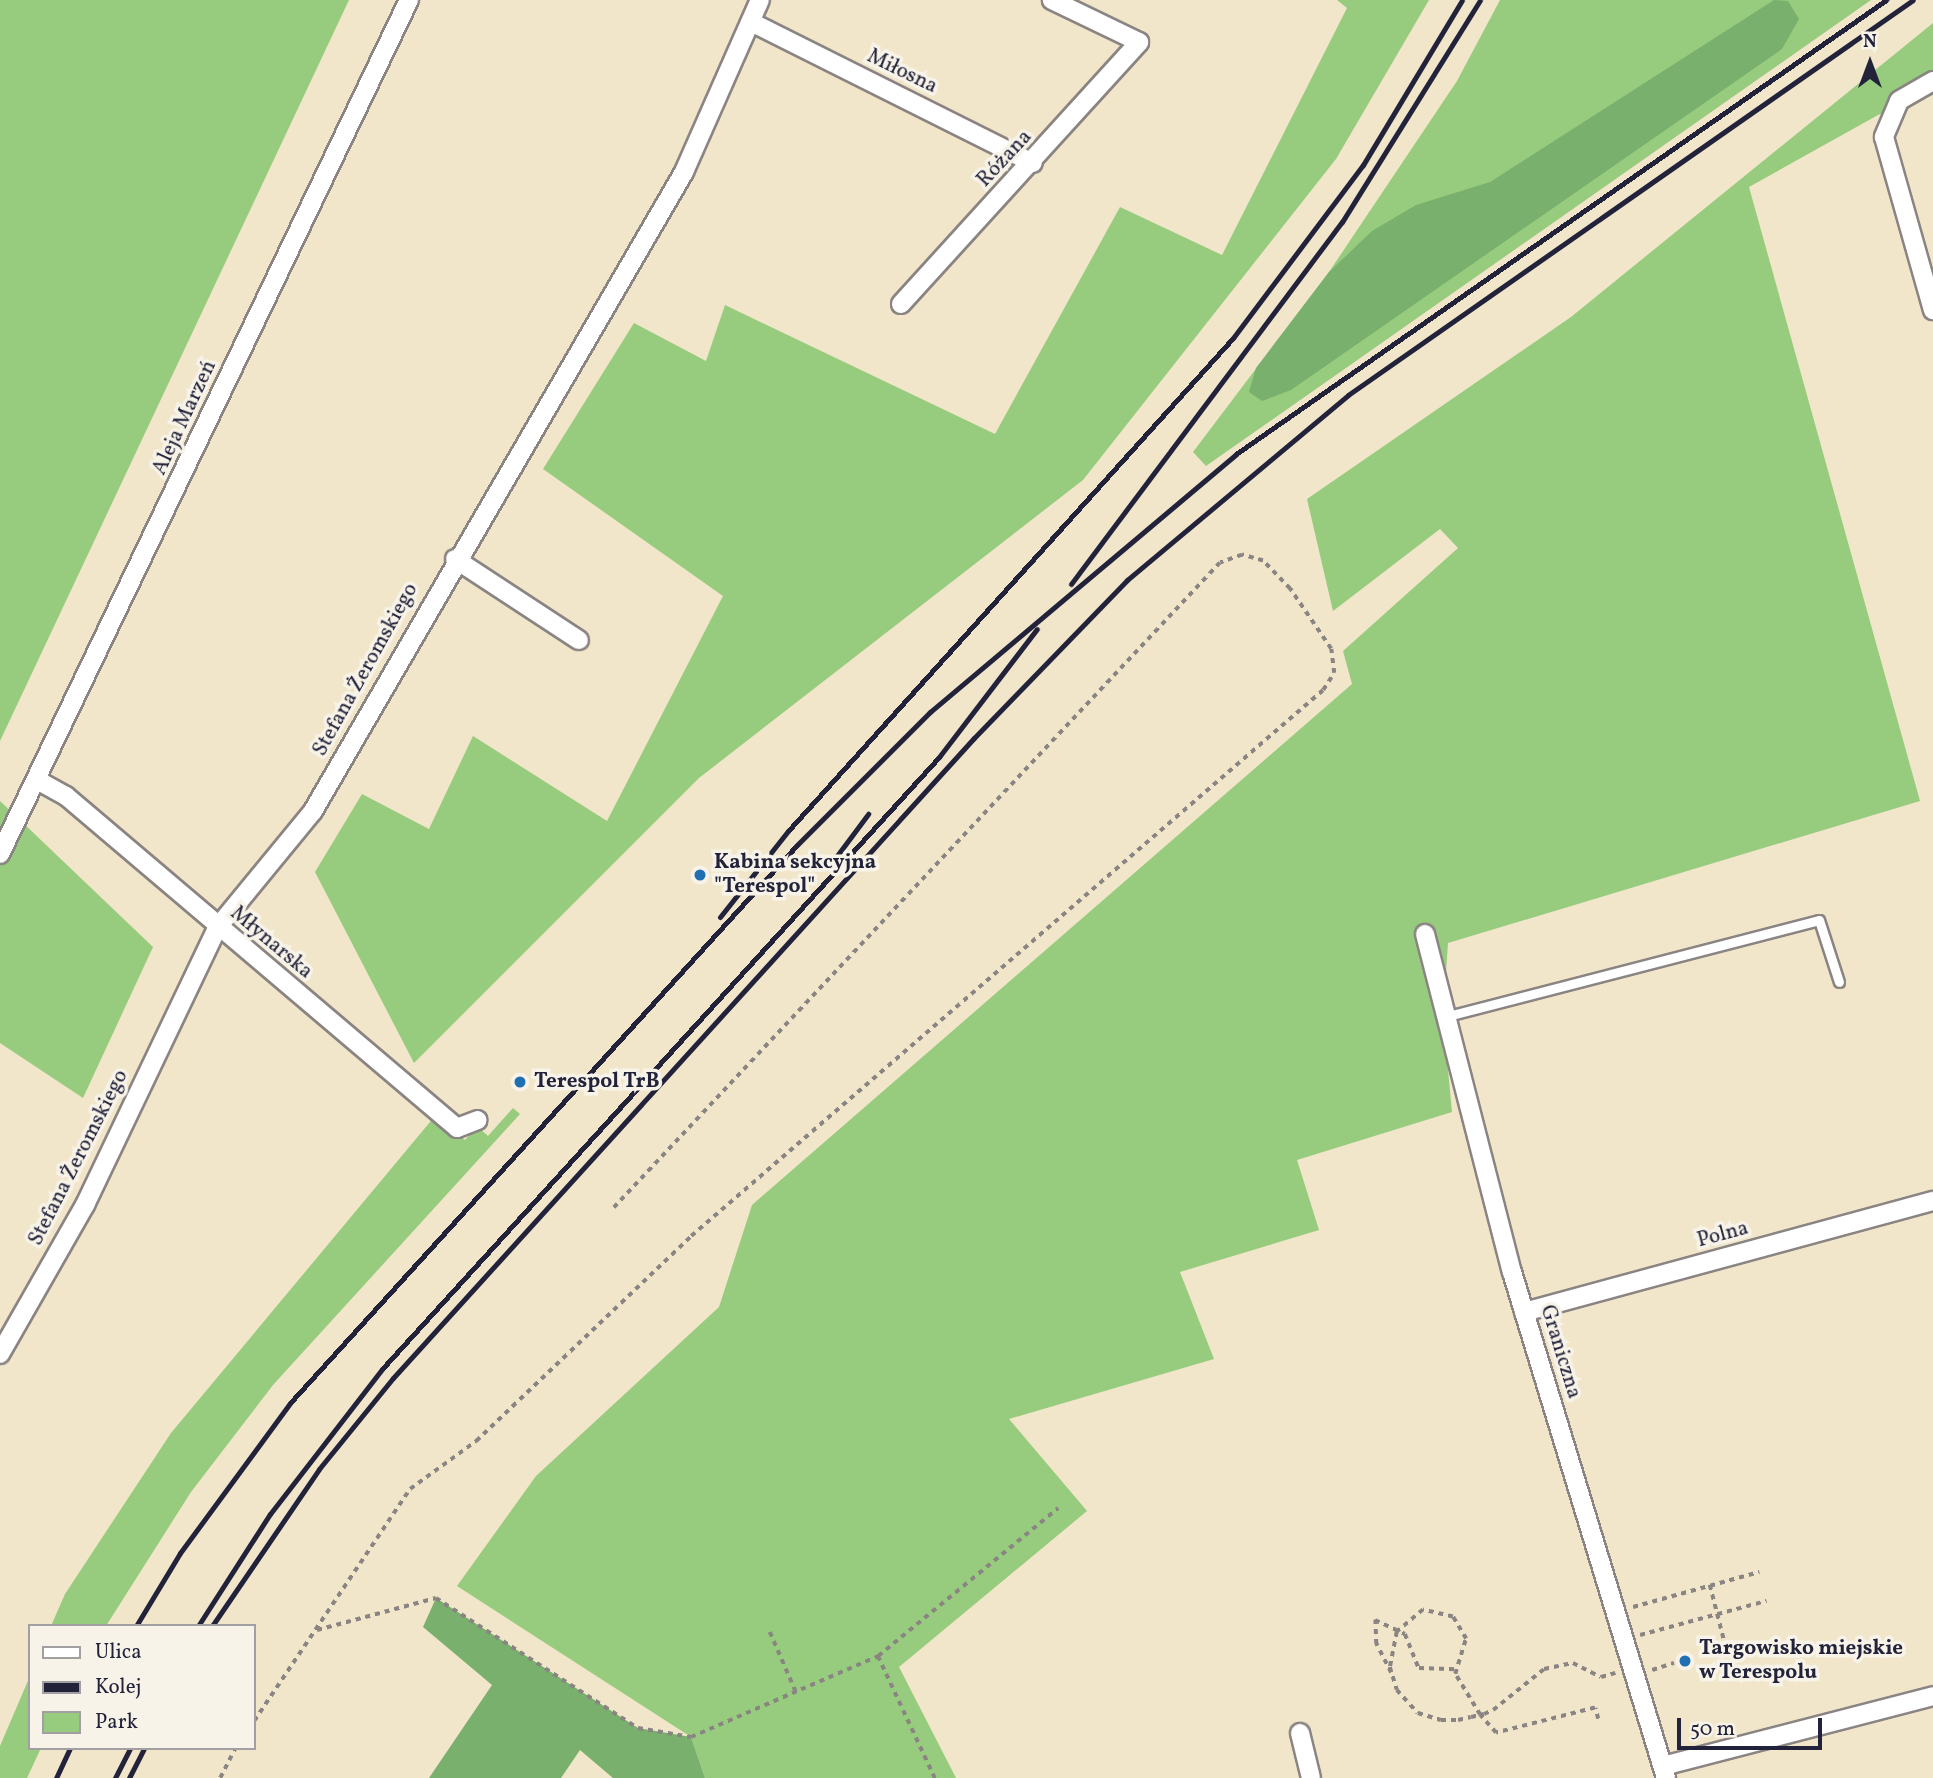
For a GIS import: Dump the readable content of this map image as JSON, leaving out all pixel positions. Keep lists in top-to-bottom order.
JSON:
{
  "streets": {
    "street": [
      "Miłosna",
      "Różana",
      "Aleja Marzeń",
      "Stefana Żeromskiego",
      "Młynarska",
      "Polna",
      "Graniczna"
    ]
  },
  "crossings": [
    ["Miłosna", "Różana"],
    ["Miłosna", "Stefana Żeromskiego"],
    ["Aleja Marzeń", "Młynarska"],
    ["Stefana Żeromskiego", "Młynarska"],
    ["Polna", "Graniczna"]
  ],
  "places": ["Kabina sekcyjna \"Terespol\"", "Terespol TrB", "Targowisko miejskie w Terespolu"],
  "legend": ["Ulica", "Kolej", "Park"],
  "scale_bar": "50 m",
  "north": "top"
}
